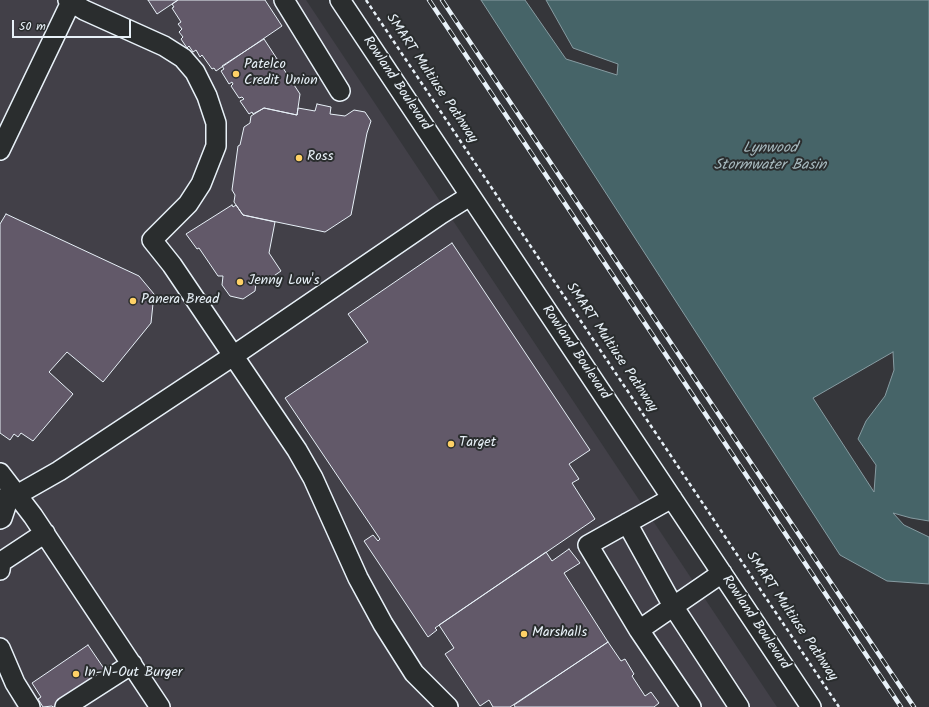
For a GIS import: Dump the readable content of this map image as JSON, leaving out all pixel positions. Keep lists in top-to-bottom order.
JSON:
{
  "streets": {
    "street": ["Rowland Boulevard"],
    "path": ["SMART Multiuse Pathway"]
  },
  "water": ["Lynwood Stormwater Basin"],
  "places": [
    "Patelco Credit Union",
    "Ross",
    "Jenny Low's",
    "Panera Bread",
    "Target",
    "Marshalls",
    "In-N-Out Burger"
  ],
  "scale_bar": "50 m"
}
